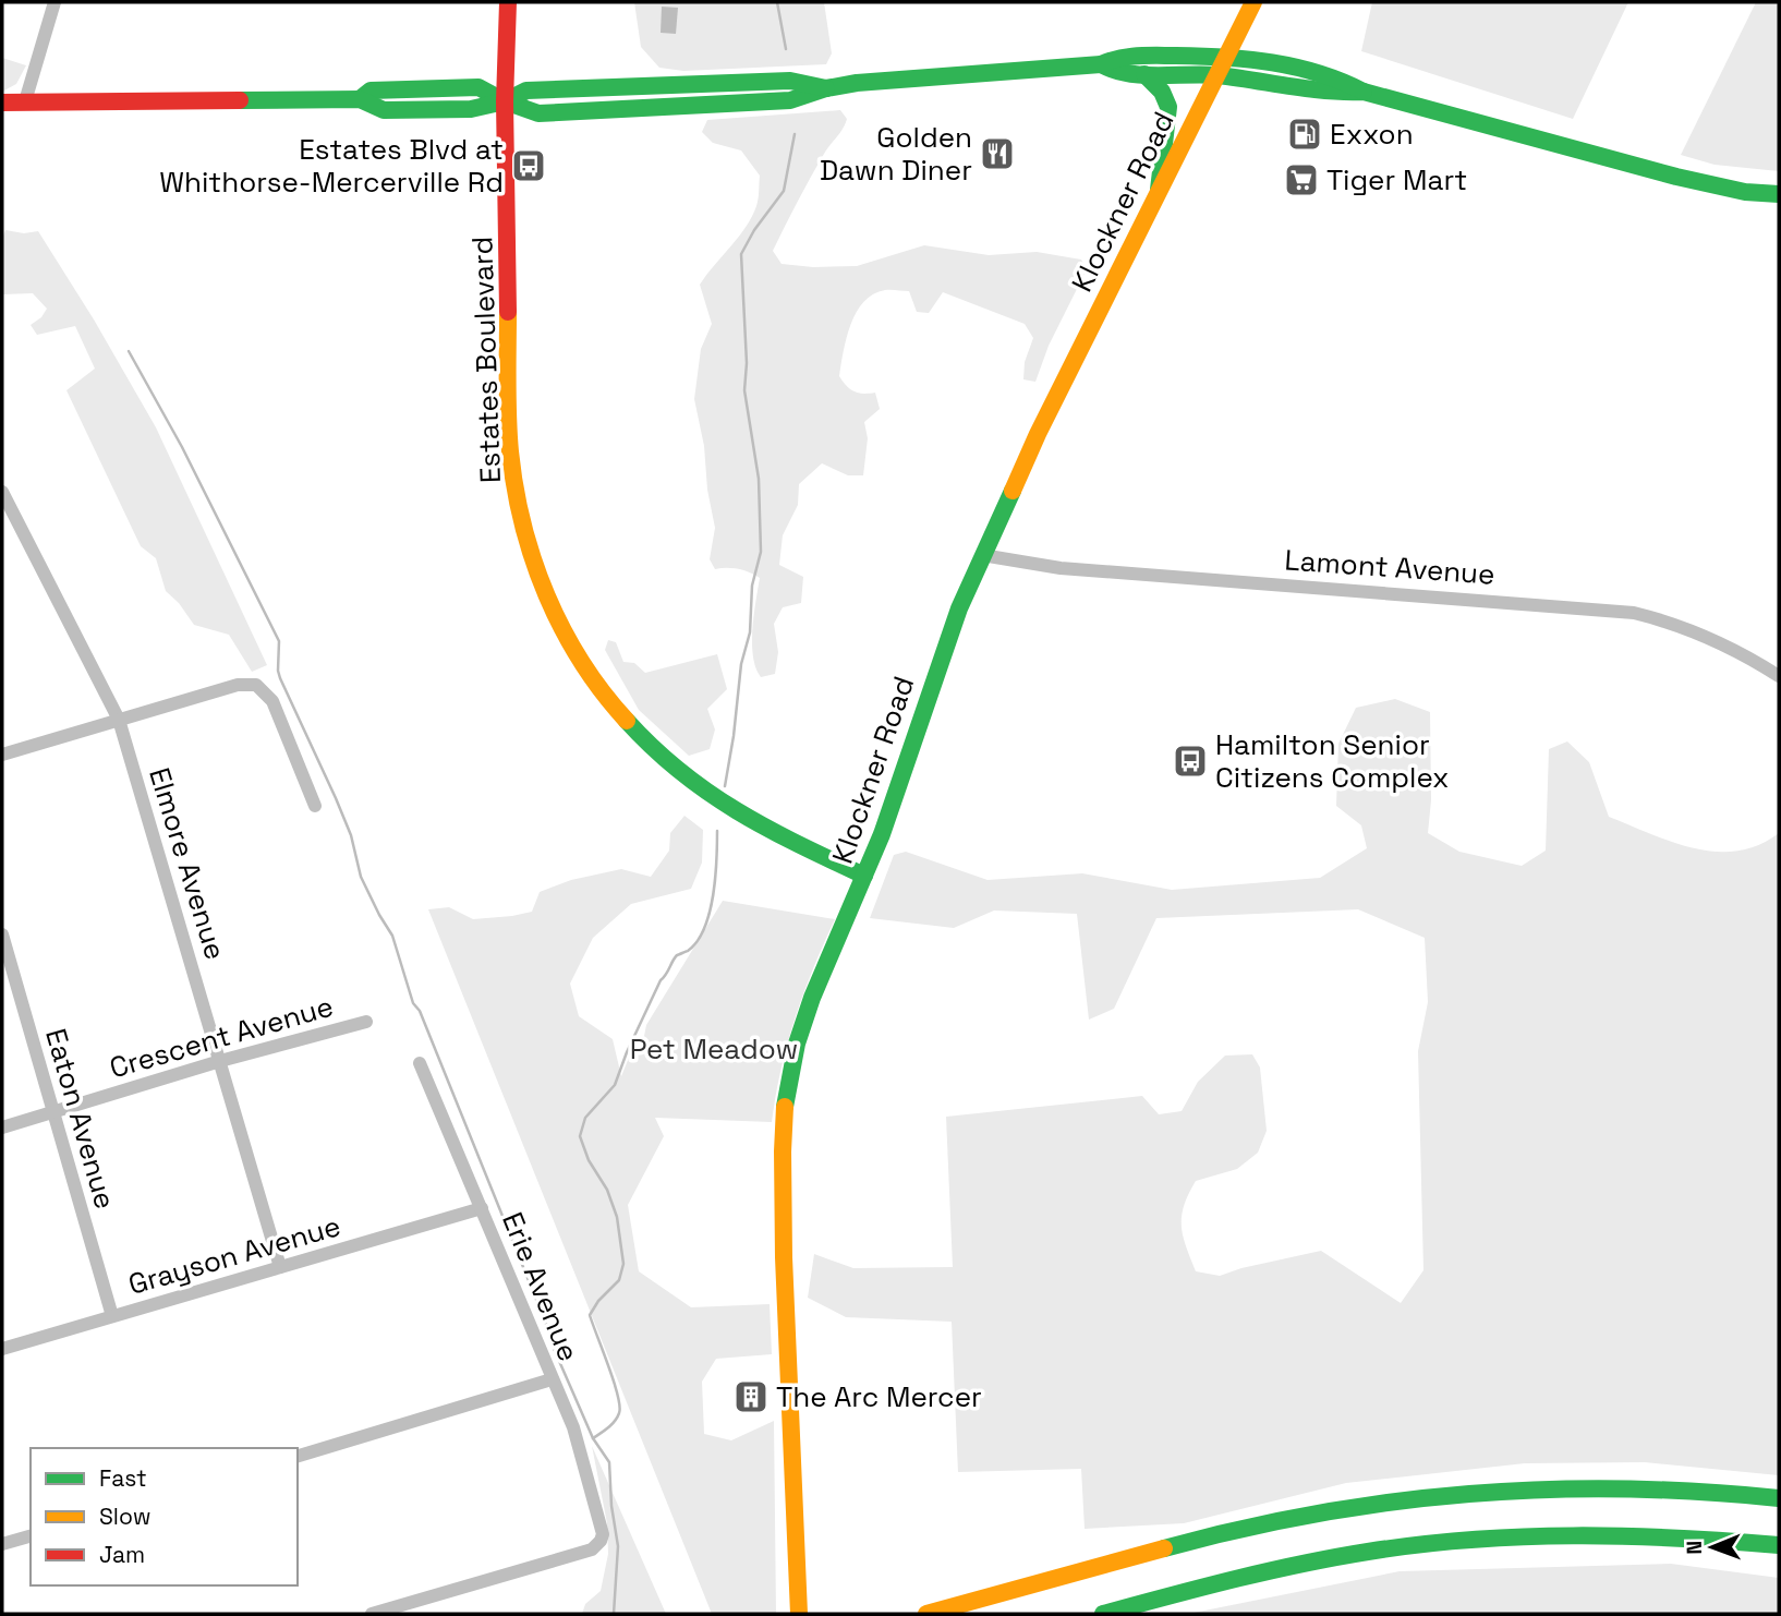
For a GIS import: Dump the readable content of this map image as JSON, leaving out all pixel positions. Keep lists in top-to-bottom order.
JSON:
{
  "streets": {
    "main road": ["Klockner Road", "Estates Boulevard"],
    "street": [
      "Lamont Avenue",
      "Elmore Avenue",
      "Crescent Avenue",
      "Eaton Avenue",
      "Grayson Avenue",
      "Erie Avenue"
    ]
  },
  "crossings": [
    ["Klockner Road", "Estates Boulevard"],
    ["Klockner Road", "Lamont Avenue"],
    ["Elmore Avenue", "Crescent Avenue"],
    ["Elmore Avenue", "Grayson Avenue"],
    ["Crescent Avenue", "Eaton Avenue"],
    ["Eaton Avenue", "Grayson Avenue"],
    ["Grayson Avenue", "Erie Avenue"]
  ],
  "parks": ["Pet Meadow"],
  "places": {
    "fuel station": ["Exxon"],
    "restaurant": ["Golden Dawn Diner"],
    "bus stop": ["Estates Blvd at Whithorse-Mercerville Rd", "Hamilton Senior Citizens Complex"],
    "supermarket": ["Tiger Mart"],
    "building": ["The Arc Mercer"]
  },
  "legend": ["Fast", "Slow", "Jam"],
  "north": "left"
}
